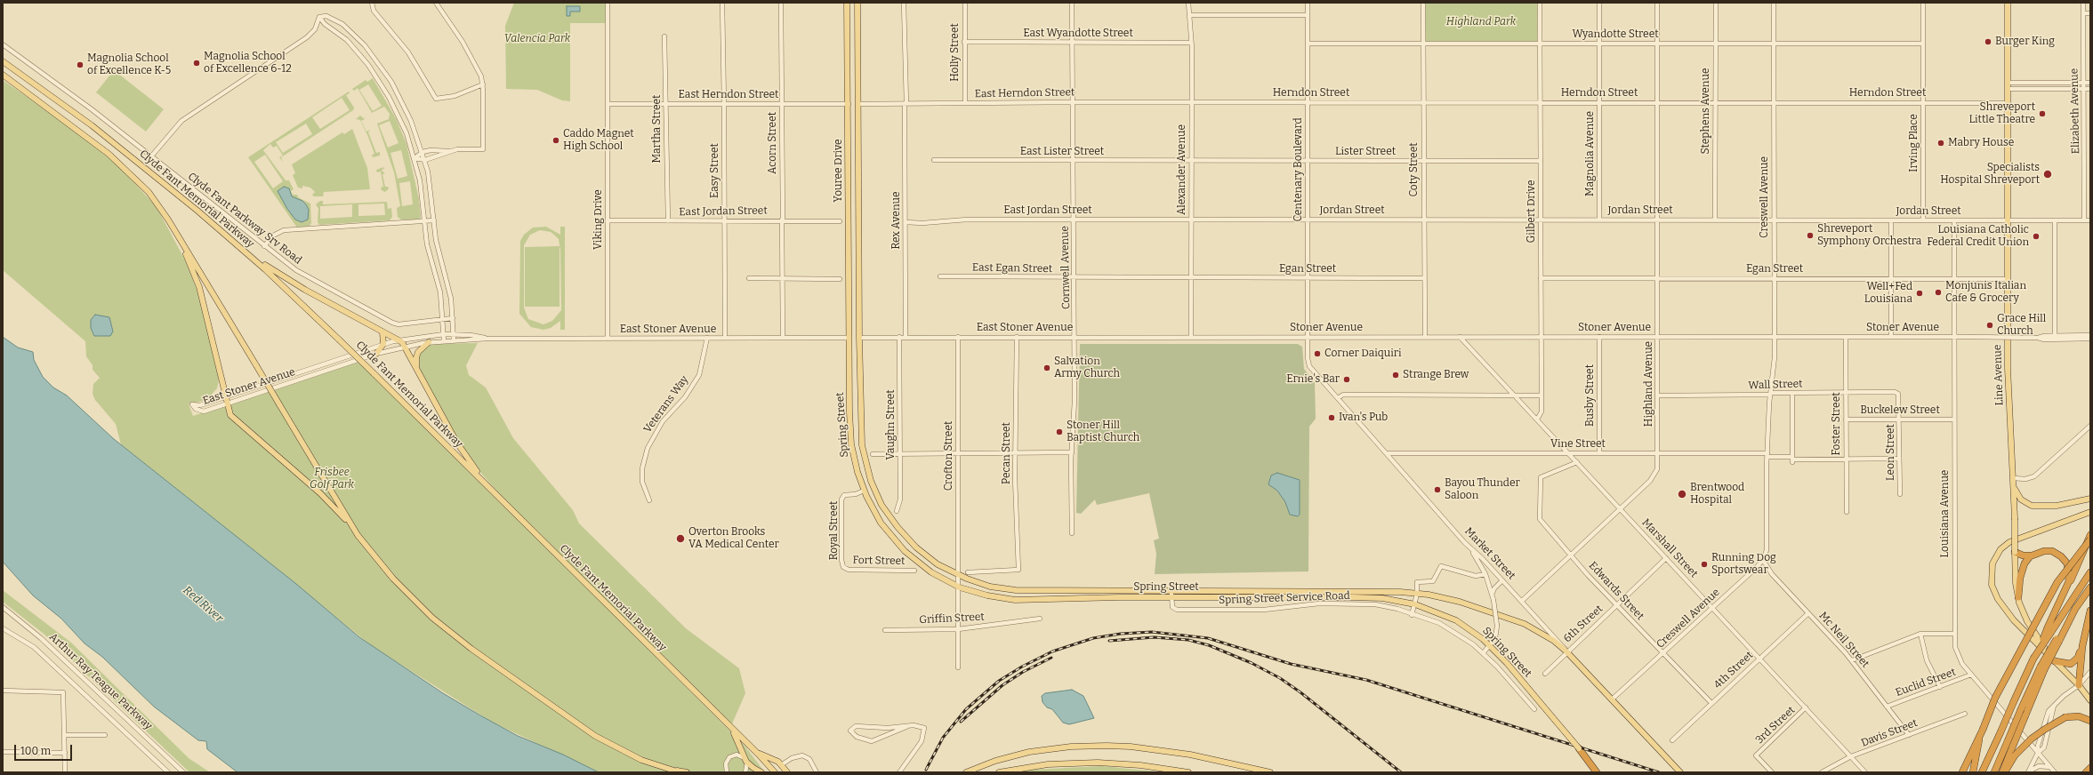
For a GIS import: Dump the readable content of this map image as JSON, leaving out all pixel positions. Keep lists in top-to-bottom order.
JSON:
{
  "streets": {
    "main road": [
      "Youree Drive",
      "Clyde Fant Memorial Parkway",
      "Line Avenue",
      "Spring Street",
      "Market Street"
    ],
    "street": [
      "East Wyandotte Street",
      "Wyandotte Street",
      "Holly Street",
      "East Herndon Street",
      "Herndon Street",
      "Stephens Avenue",
      "Elizabeth Avenue",
      "Martha Street",
      "Acorn Street",
      "Irving Place",
      "East Lister Street",
      "Lister Street",
      "Magnolia Avenue",
      "Alexander Avenue",
      "Centenary Boulevard",
      "Coty Street",
      "Easy Street",
      "Creswell Avenue",
      "East Jordan Street",
      "Jordan Street",
      "Gilbert Drive",
      "Clyde Fant Parkway Srv Road",
      "Viking Drive",
      "Rex Avenue",
      "Cornwell Avenue",
      "East Egan Street",
      "Egan Street",
      "East Stoner Avenue",
      "Stoner Avenue",
      "Highland Avenue",
      "Wall Street",
      "Busby Street",
      "Veterans Way",
      "Buckelew Street",
      "Foster Street",
      "Vaughn Street",
      "Vine Street",
      "Leon Street",
      "Pecan Street",
      "Crofton Street",
      "Louisiana Avenue",
      "Royal Street",
      "Marshall Street",
      "Fort Street",
      "Edwards Street",
      "Spring Street Service Road",
      "Griffin Street",
      "6th Street",
      "Mc Neil Street",
      "4th Street",
      "Arthur Ray Teague Parkway",
      "Euclid Street",
      "3rd Street",
      "Davis Street"
    ]
  },
  "crossings": [
    ["East Wyandotte Street", "Holly Street"],
    ["East Wyandotte Street", "Alexander Avenue"],
    ["East Wyandotte Street", "Cornwell Avenue"],
    ["Wyandotte Street", "Stephens Avenue"],
    ["Wyandotte Street", "Irving Place"],
    ["Wyandotte Street", "Magnolia Avenue"],
    ["Wyandotte Street", "Centenary Boulevard"],
    ["Wyandotte Street", "Coty Street"],
    ["Wyandotte Street", "Creswell Avenue"],
    ["Wyandotte Street", "Gilbert Drive"],
    ["Wyandotte Street", "Highland Avenue"],
    ["Holly Street", "East Herndon Street"],
    ["East Herndon Street", "Herndon Street"],
    ["East Herndon Street", "Martha Street"],
    ["East Herndon Street", "Acorn Street"],
    ["East Herndon Street", "Alexander Avenue"],
    ["East Herndon Street", "Easy Street"],
    ["East Herndon Street", "Youree Drive"],
    ["East Herndon Street", "Viking Drive"],
    ["East Herndon Street", "Rex Avenue"],
    ["East Herndon Street", "Cornwell Avenue"],
    ["Herndon Street", "Stephens Avenue"],
    ["Herndon Street", "Irving Place"],
    ["Herndon Street", "Magnolia Avenue"],
    ["Herndon Street", "Alexander Avenue"],
    ["Herndon Street", "Centenary Boulevard"],
    ["Herndon Street", "Coty Street"],
    ["Herndon Street", "Creswell Avenue"],
    ["Herndon Street", "Gilbert Drive"],
    ["Herndon Street", "Line Avenue"],
    ["Herndon Street", "Highland Avenue"],
    ["Stephens Avenue", "Jordan Street"],
    ["Elizabeth Avenue", "Jordan Street"],
    ["Martha Street", "East Jordan Street"],
    ["Acorn Street", "East Jordan Street"],
    ["Acorn Street", "East Stoner Avenue"],
    ["Irving Place", "Jordan Street"],
    ["East Lister Street", "Lister Street"],
    ["East Lister Street", "Alexander Avenue"],
    ["East Lister Street", "Cornwell Avenue"],
    ["Lister Street", "Alexander Avenue"],
    ["Lister Street", "Centenary Boulevard"],
    ["Lister Street", "Coty Street"],
    ["Lister Street", "Gilbert Drive"],
    ["Magnolia Avenue", "Jordan Street"],
    ["Alexander Avenue", "East Jordan Street"],
    ["Alexander Avenue", "Jordan Street"],
    ["Alexander Avenue", "East Egan Street"],
    ["Alexander Avenue", "Egan Street"],
    ["Alexander Avenue", "East Stoner Avenue"],
    ["Alexander Avenue", "Stoner Avenue"],
    ["Centenary Boulevard", "Jordan Street"],
    ["Centenary Boulevard", "Egan Street"],
    ["Centenary Boulevard", "Stoner Avenue"],
    ["Centenary Boulevard", "Market Street"],
    ["Coty Street", "Jordan Street"],
    ["Coty Street", "Egan Street"],
    ["Coty Street", "Stoner Avenue"],
    ["Easy Street", "East Jordan Street"],
    ["Easy Street", "East Stoner Avenue"],
    ["Youree Drive", "East Stoner Avenue"],
    ["Youree Drive", "Spring Street"],
    ["Creswell Avenue", "Jordan Street"],
    ["Creswell Avenue", "Egan Street"],
    ["Creswell Avenue", "Stoner Avenue"],
    ["Creswell Avenue", "Wall Street"],
    ["Creswell Avenue", "Vine Street"],
    ["Creswell Avenue", "Marshall Street"],
    ["Creswell Avenue", "Market Street"],
    ["Creswell Avenue", "Edwards Street"],
    ["Creswell Avenue", "Mc Neil Street"],
    ["East Jordan Street", "Jordan Street"],
    ["East Jordan Street", "Viking Drive"],
    ["East Jordan Street", "Rex Avenue"],
    ["East Jordan Street", "Cornwell Avenue"],
    ["Jordan Street", "Gilbert Drive"],
    ["Jordan Street", "Line Avenue"],
    ["Jordan Street", "Highland Avenue"],
    ["Jordan Street", "Louisiana Avenue"],
    ["Gilbert Drive", "Egan Street"],
    ["Gilbert Drive", "Stoner Avenue"],
    ["Gilbert Drive", "Marshall Street"],
    ["Viking Drive", "East Stoner Avenue"],
    ["Rex Avenue", "East Stoner Avenue"],
    ["Cornwell Avenue", "East Egan Street"],
    ["Cornwell Avenue", "East Stoner Avenue"],
    ["East Egan Street", "Egan Street"],
    ["Egan Street", "Line Avenue"],
    ["Egan Street", "Highland Avenue"],
    ["Egan Street", "Louisiana Avenue"],
    ["East Stoner Avenue", "Stoner Avenue"],
    ["East Stoner Avenue", "Veterans Way"],
    ["East Stoner Avenue", "Spring Street"],
    ["East Stoner Avenue", "Vaughn Street"],
    ["East Stoner Avenue", "Pecan Street"],
    ["East Stoner Avenue", "Crofton Street"],
    ["Stoner Avenue", "Highland Avenue"],
    ["Stoner Avenue", "Busby Street"],
    ["Stoner Avenue", "Foster Street"],
    ["Stoner Avenue", "Louisiana Avenue"],
    ["Stoner Avenue", "Marshall Street"],
    ["Stoner Avenue", "Market Street"],
    ["Highland Avenue", "Wall Street"],
    ["Highland Avenue", "Vine Street"],
    ["Highland Avenue", "Marshall Street"],
    ["Highland Avenue", "Market Street"],
    ["Highland Avenue", "Edwards Street"],
    ["Wall Street", "Foster Street"],
    ["Wall Street", "Leon Street"],
    ["Busby Street", "Vine Street"],
    ["Buckelew Street", "Foster Street"],
    ["Buckelew Street", "Leon Street"],
    ["Buckelew Street", "Louisiana Avenue"],
    ["Foster Street", "Vine Street"],
    ["Spring Street", "Crofton Street"],
    ["Spring Street", "Royal Street"],
    ["Spring Street", "Market Street"],
    ["Spring Street", "Spring Street Service Road"],
    ["Spring Street", "6th Street"],
    ["Vine Street", "Leon Street"],
    ["Vine Street", "Marshall Street"],
    ["Vine Street", "Market Street"],
    ["Louisiana Avenue", "Euclid Street"],
    ["Royal Street", "Fort Street"],
    ["Marshall Street", "Edwards Street"],
    ["Marshall Street", "6th Street"],
    ["Marshall Street", "4th Street"],
    ["Marshall Street", "3rd Street"],
    ["Marshall Street", "Davis Street"],
    ["Market Street", "6th Street"],
    ["Edwards Street", "6th Street"],
    ["Edwards Street", "4th Street"],
    ["Mc Neil Street", "4th Street"],
    ["Mc Neil Street", "Euclid Street"],
    ["Mc Neil Street", "Davis Street"]
  ],
  "water": ["Red River"],
  "parks": ["Highland Park", "Valencia Park", "Frisbee Golf Park"],
  "places": [
    "Burger King",
    "Magnolia School of Excellence 6-12",
    "Magnolia School of Excellence K-5",
    "Shreveport Little Theatre",
    "Caddo Magnet High School",
    "Mabry House",
    "Specialists Hospital Shreveport",
    "Shreveport Symphony Orchestra",
    "Louisiana Catholic Federal Credit Union",
    "Monjunis Italian Cafe & Grocery",
    "Well+Fed Louisiana",
    "Grace Hill Church",
    "Corner Daiquiri",
    "Salvation Army Church",
    "Strange Brew",
    "Ernie's Bar",
    "Ivan's Pub",
    "Stoner Hill Baptist Church",
    "Bayou Thunder Saloon",
    "Brentwood Hospital",
    "Overton Brooks VA Medical Center",
    "Running Dog Sportswear"
  ],
  "scale_bar": "100 m"
}
